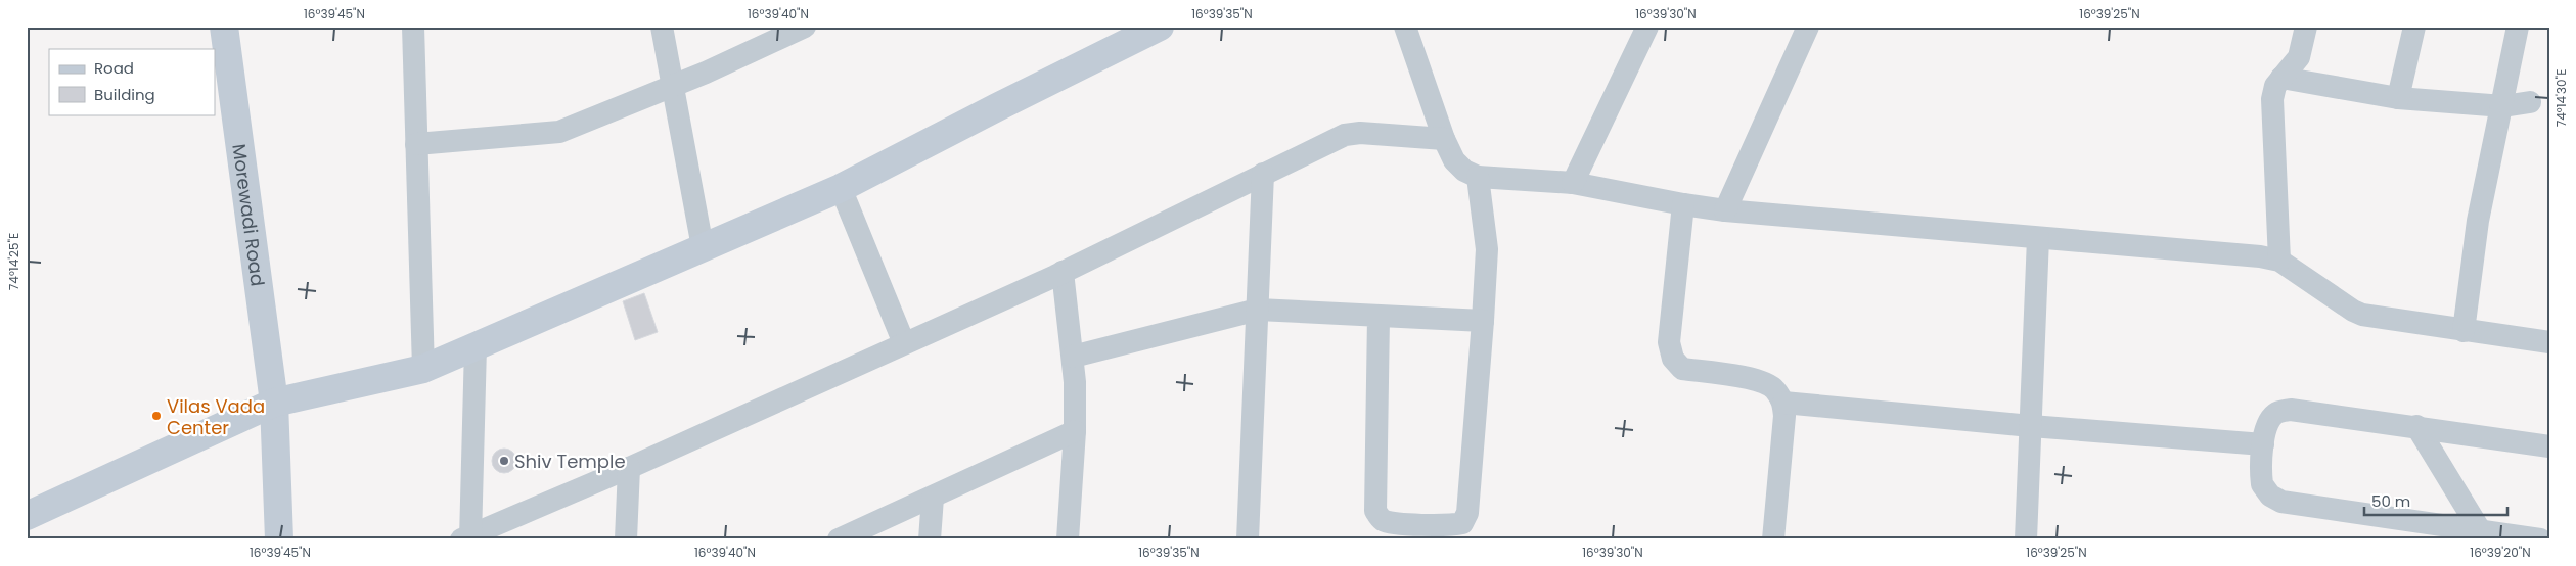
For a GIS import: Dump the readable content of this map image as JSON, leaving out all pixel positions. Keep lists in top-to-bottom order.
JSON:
{
  "streets": {
    "street": ["Morewadi Road"]
  },
  "places": ["Vilas Vada Center", "Shiv Temple"],
  "legend": ["Road", "Building"],
  "scale_bar": "50 m",
  "coordinates": [
    "16°39'45\"N",
    "16°39'40\"N",
    "16°39'35\"N",
    "16°39'30\"N",
    "16°39'25\"N",
    "74°14'30\"E",
    "74°14'25\"E",
    "16°39'20\"N"
  ]
}
